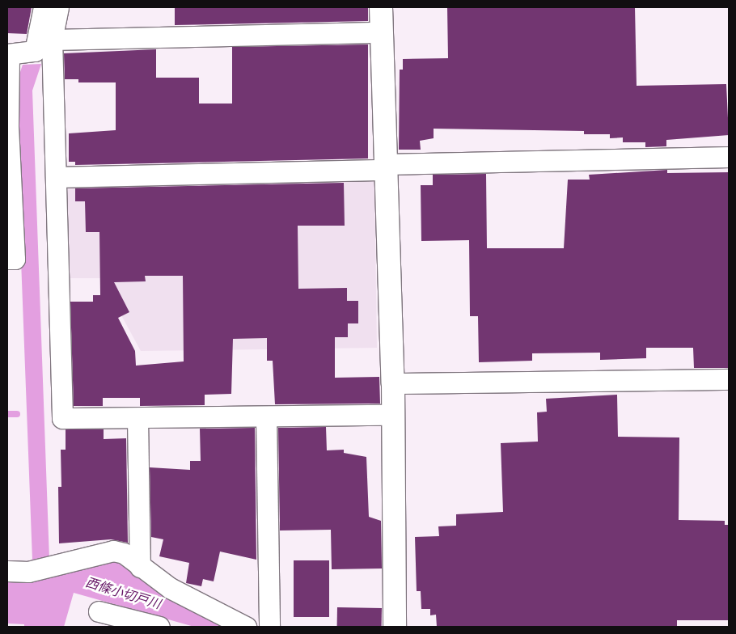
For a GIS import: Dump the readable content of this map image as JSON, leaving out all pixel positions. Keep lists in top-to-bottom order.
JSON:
{
  "water": ["西條小切戸川"]
}
